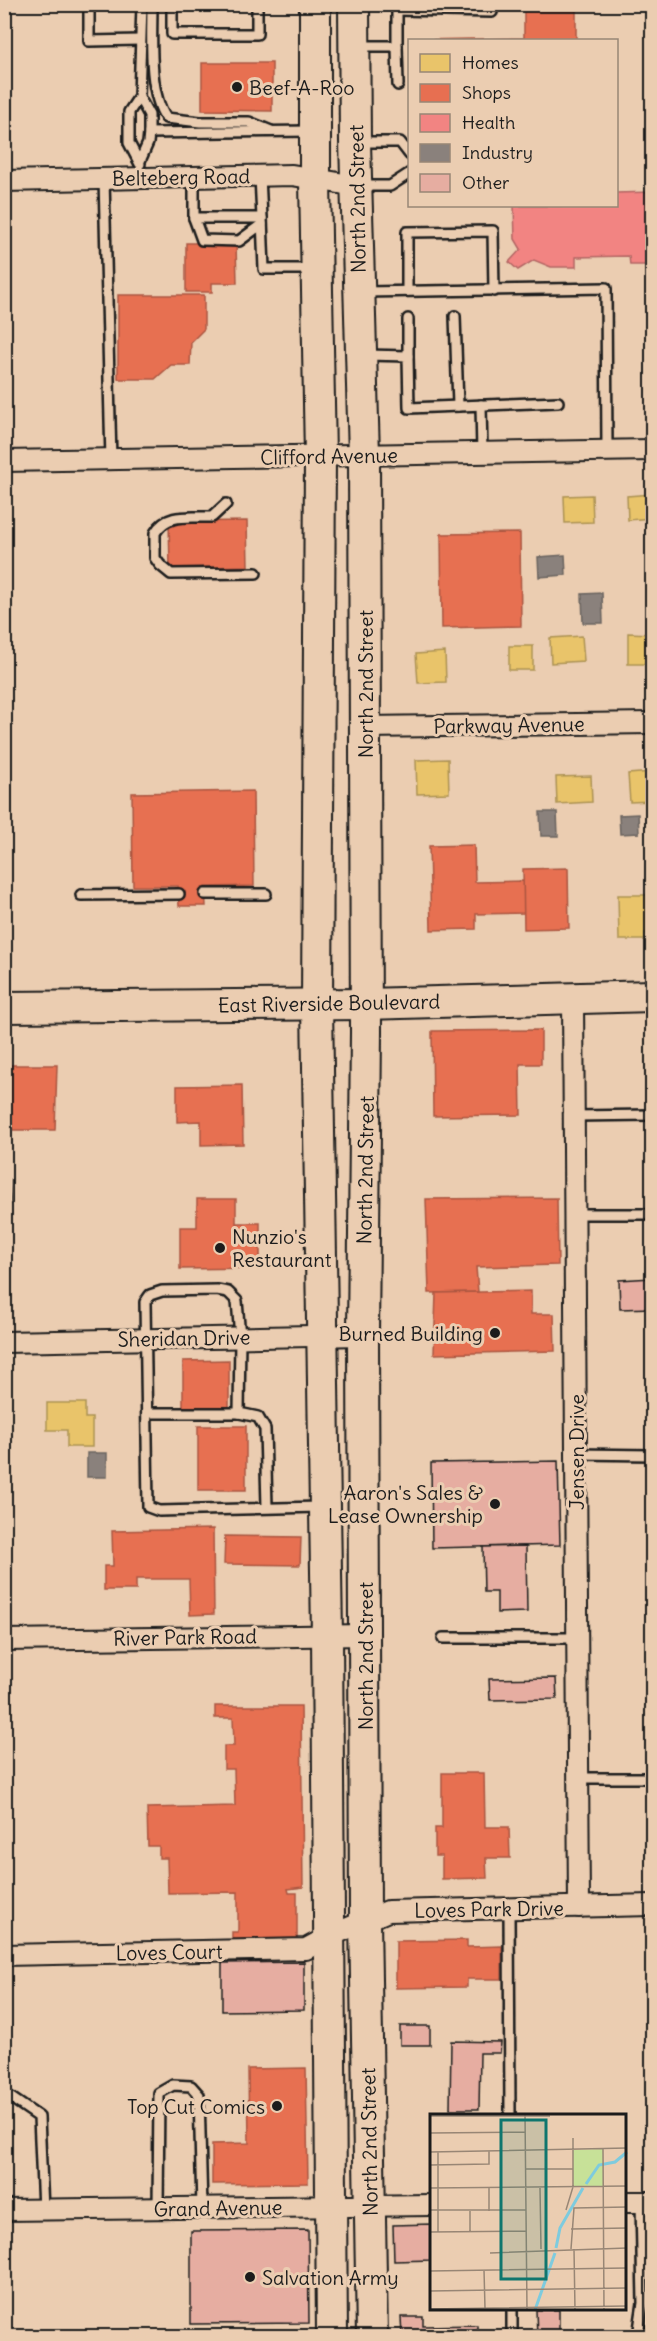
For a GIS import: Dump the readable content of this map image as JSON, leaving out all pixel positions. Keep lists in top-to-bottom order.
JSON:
{
  "streets": {
    "main road": ["North 2nd Street", "East Riverside Boulevard"],
    "street": [
      "Belteberg Road",
      "Clifford Avenue",
      "Parkway Avenue",
      "Sheridan Drive",
      "Jensen Drive",
      "River Park Road",
      "Loves Park Drive",
      "Loves Court",
      "Grand Avenue"
    ]
  },
  "crossings": [
    ["Belteberg Road", "North 2nd Street"],
    ["North 2nd Street", "Clifford Avenue"],
    ["North 2nd Street", "Parkway Avenue"],
    ["North 2nd Street", "East Riverside Boulevard"],
    ["North 2nd Street", "Sheridan Drive"],
    ["North 2nd Street", "River Park Road"],
    ["North 2nd Street", "Loves Park Drive"],
    ["North 2nd Street", "Loves Court"],
    ["North 2nd Street", "Grand Avenue"],
    ["East Riverside Boulevard", "Jensen Drive"],
    ["Jensen Drive", "Loves Park Drive"],
    ["Loves Park Drive", "Loves Court"]
  ],
  "places": [
    "Beef-A-Roo",
    "Nunzio's Restaurant",
    "Burned Building",
    "Aaron's Sales & Lease Ownership",
    "Top Cut Comics",
    "Salvation Army"
  ],
  "legend": [
    "Homes",
    "Shops",
    "Health",
    "Industry",
    "Other"
  ]
}
